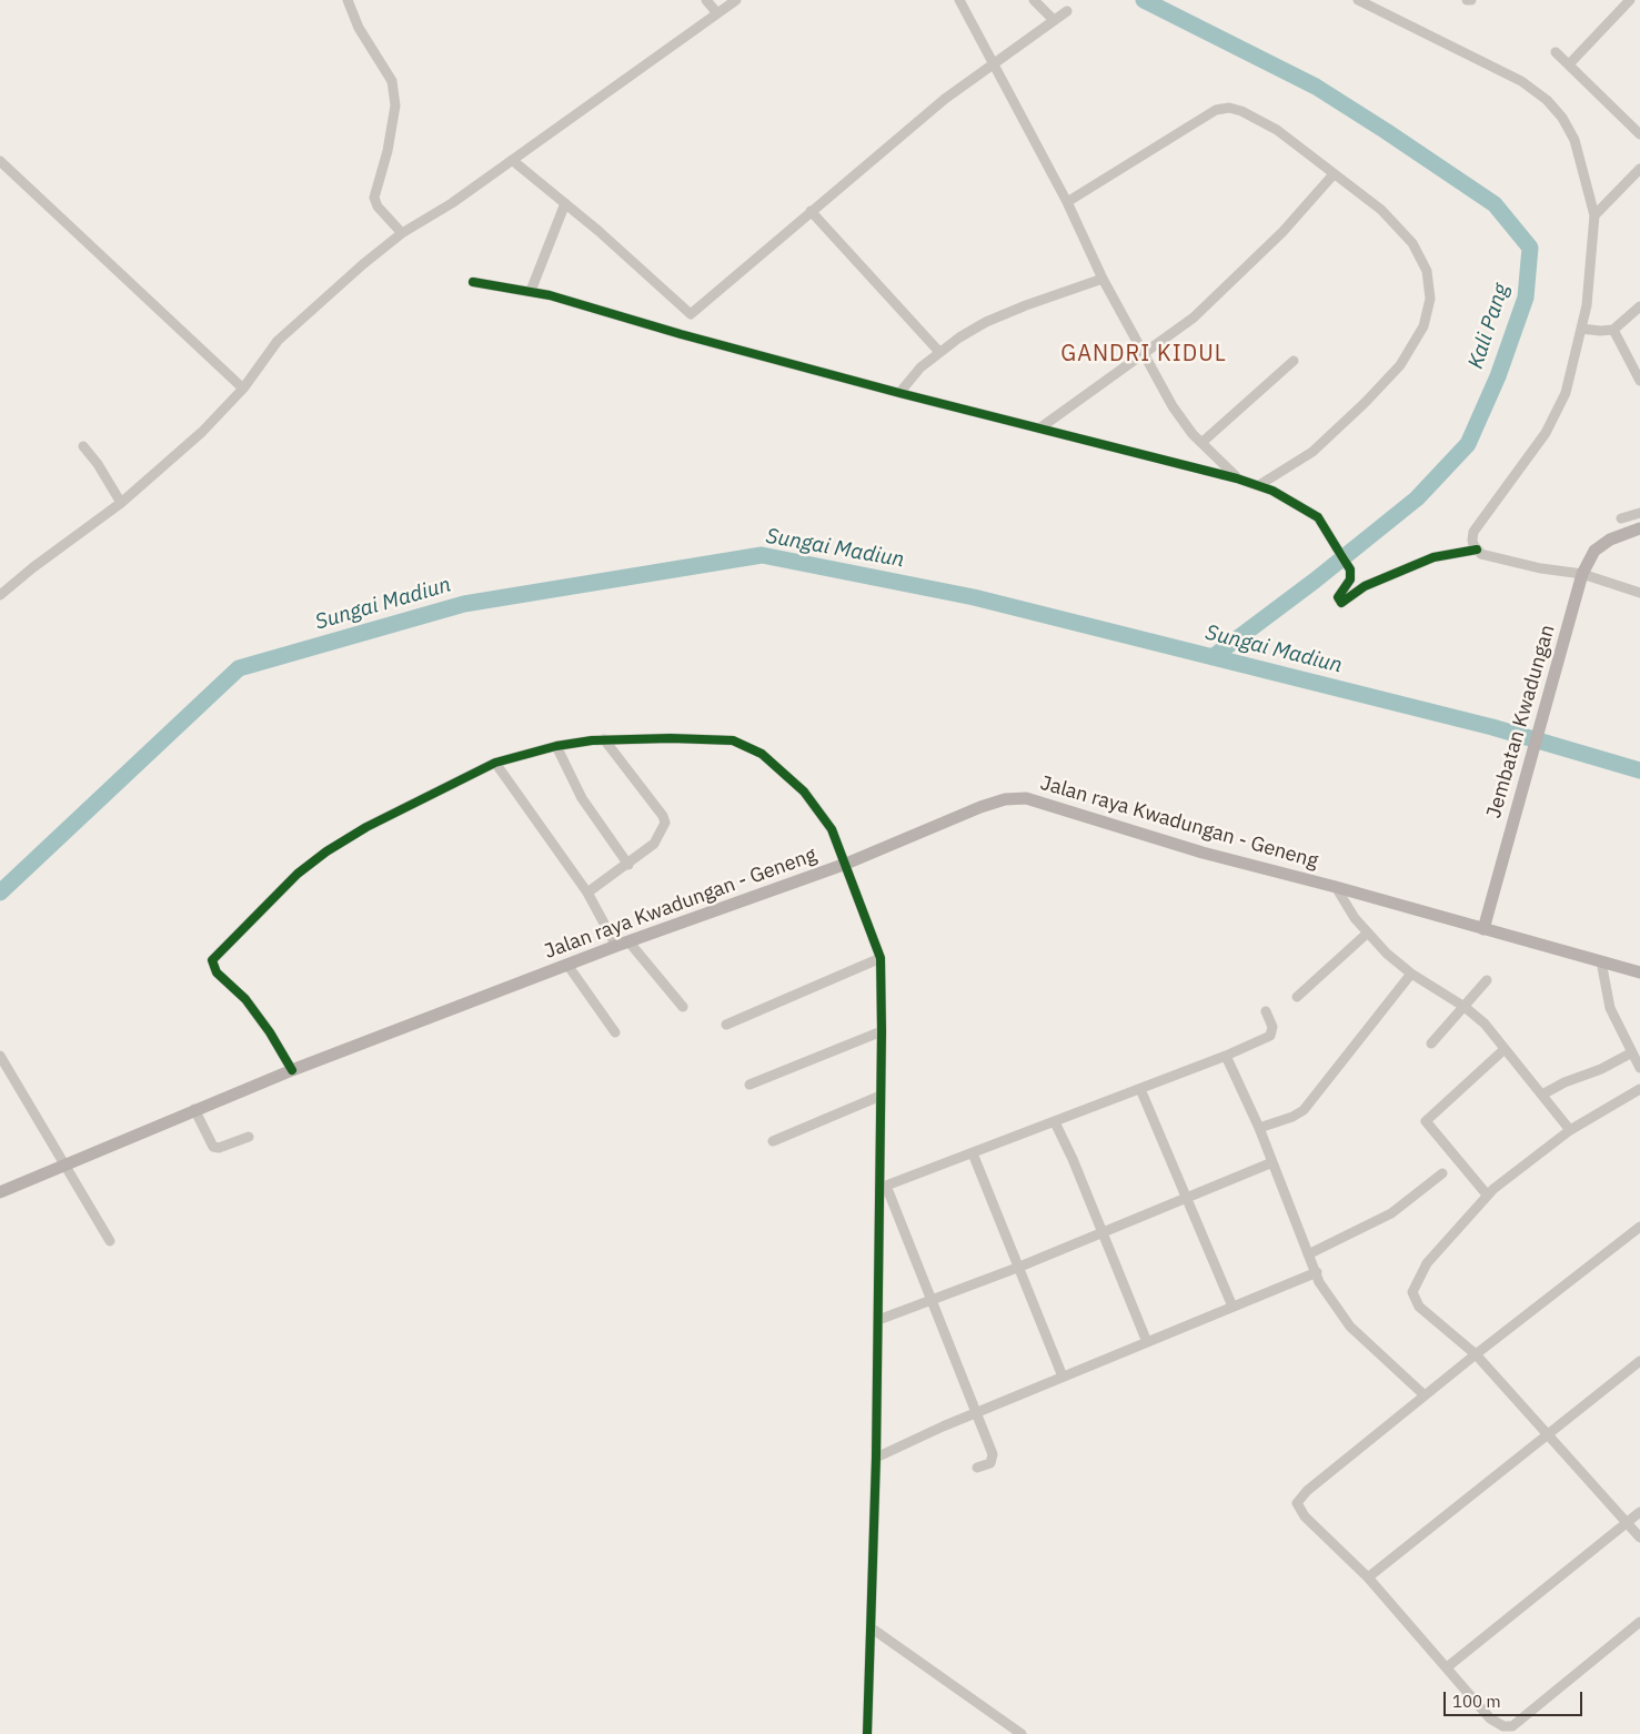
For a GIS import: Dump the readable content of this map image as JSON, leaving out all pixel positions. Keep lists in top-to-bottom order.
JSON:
{
  "streets": {
    "main road": ["Jembatan Kwadungan", "Jalan raya Kwadungan - Geneng"]
  },
  "crossings": [
    ["Jembatan Kwadungan", "Jalan raya Kwadungan - Geneng"]
  ],
  "districts": ["GANDRI KIDUL"],
  "water": ["Kali Pang", "Sungai Madiun"],
  "scale_bar": "100 m"
}
